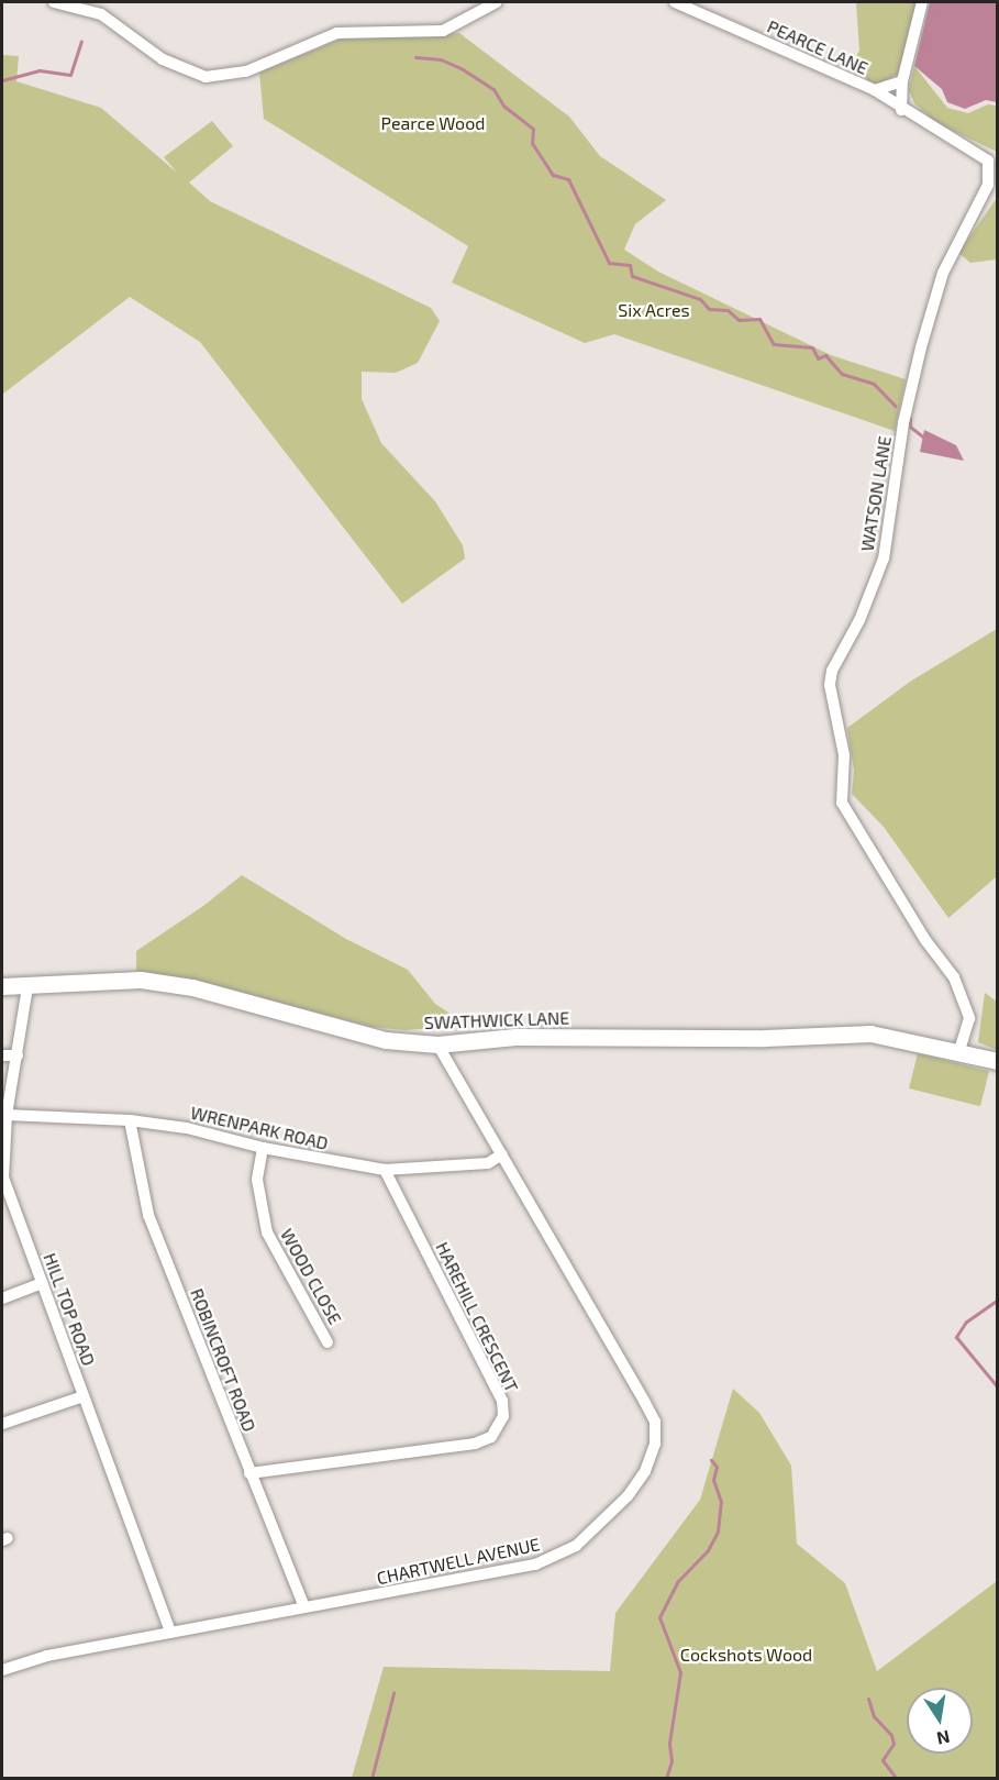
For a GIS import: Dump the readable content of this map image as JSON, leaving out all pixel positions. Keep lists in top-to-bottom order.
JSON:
{
  "streets": {
    "street": [
      "PEARCE LANE",
      "WATSON LANE",
      "SWATHWICK LANE",
      "WRENPARK ROAD",
      "WOOD CLOSE",
      "HILL TOP ROAD",
      "HAREHILL CRESCENT",
      "ROBINCROFT ROAD",
      "CHARTWELL AVENUE"
    ]
  },
  "crossings": [
    ["PEARCE LANE", "WATSON LANE"],
    ["WATSON LANE", "SWATHWICK LANE"],
    ["SWATHWICK LANE", "HILL TOP ROAD"],
    ["SWATHWICK LANE", "CHARTWELL AVENUE"],
    ["WRENPARK ROAD", "WOOD CLOSE"],
    ["WRENPARK ROAD", "HILL TOP ROAD"],
    ["WRENPARK ROAD", "HAREHILL CRESCENT"],
    ["WRENPARK ROAD", "ROBINCROFT ROAD"],
    ["WRENPARK ROAD", "CHARTWELL AVENUE"],
    ["HILL TOP ROAD", "CHARTWELL AVENUE"],
    ["HAREHILL CRESCENT", "ROBINCROFT ROAD"],
    ["ROBINCROFT ROAD", "CHARTWELL AVENUE"]
  ],
  "parks": ["Pearce Wood", "Six Acres", "Cockshots Wood"],
  "north": "bottom"
}
